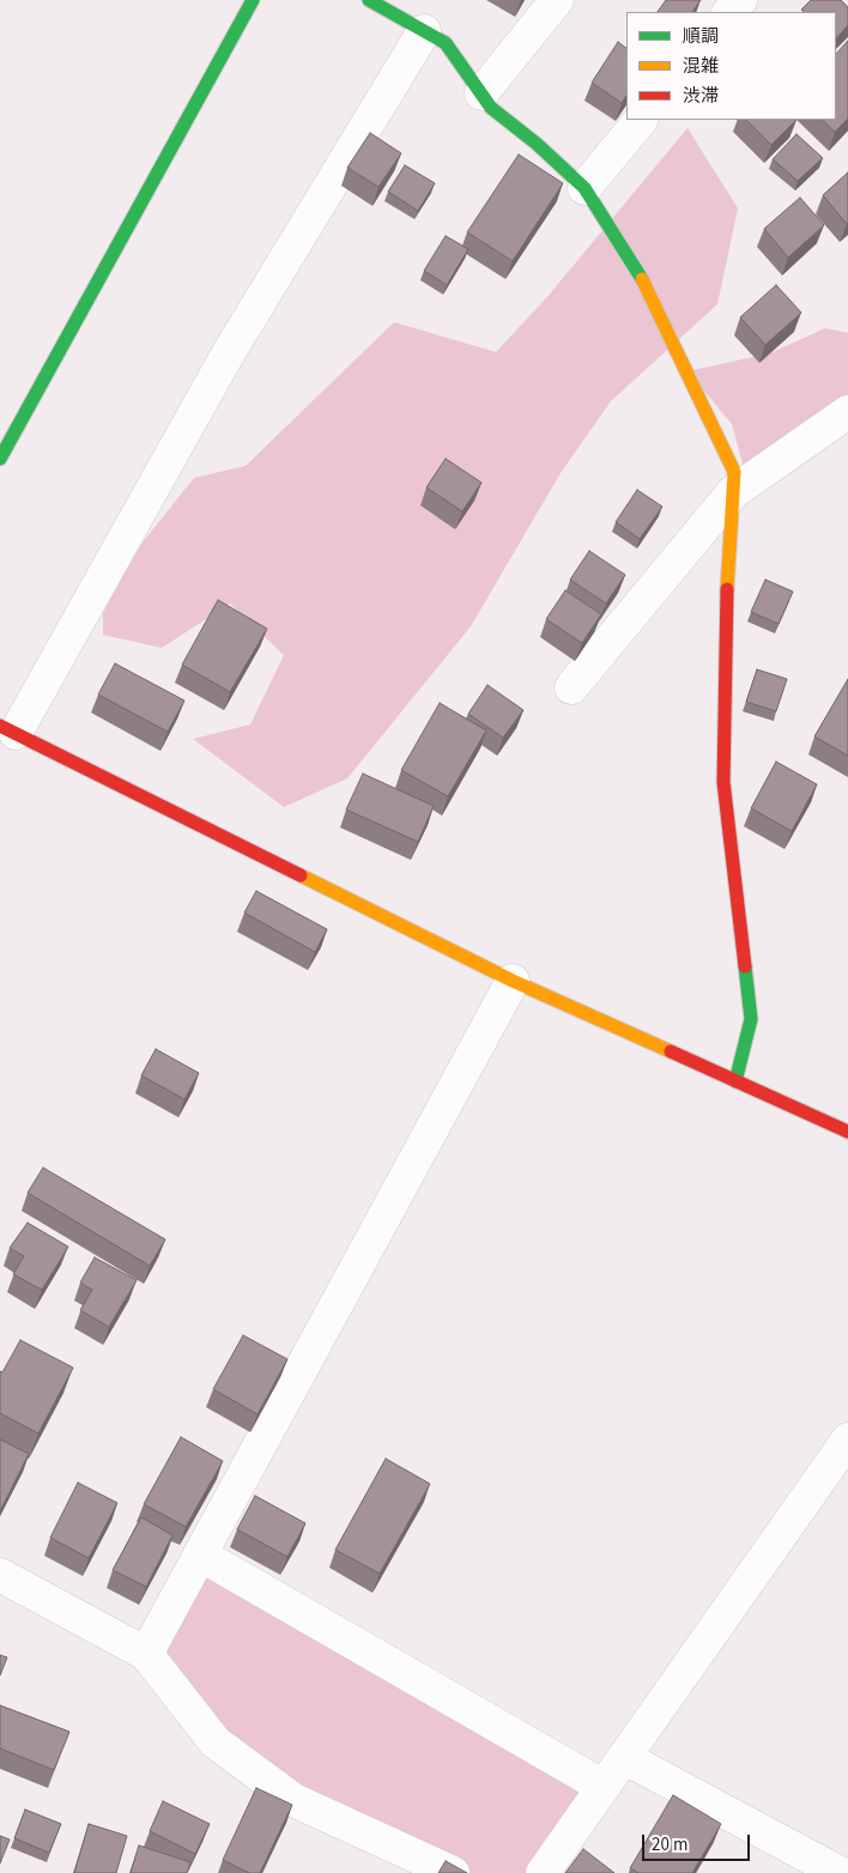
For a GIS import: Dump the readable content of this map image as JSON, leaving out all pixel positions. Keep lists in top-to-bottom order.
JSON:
{
  "legend": ["順調", "混雑", "渋滞"],
  "scale_bar": "20 m"
}
